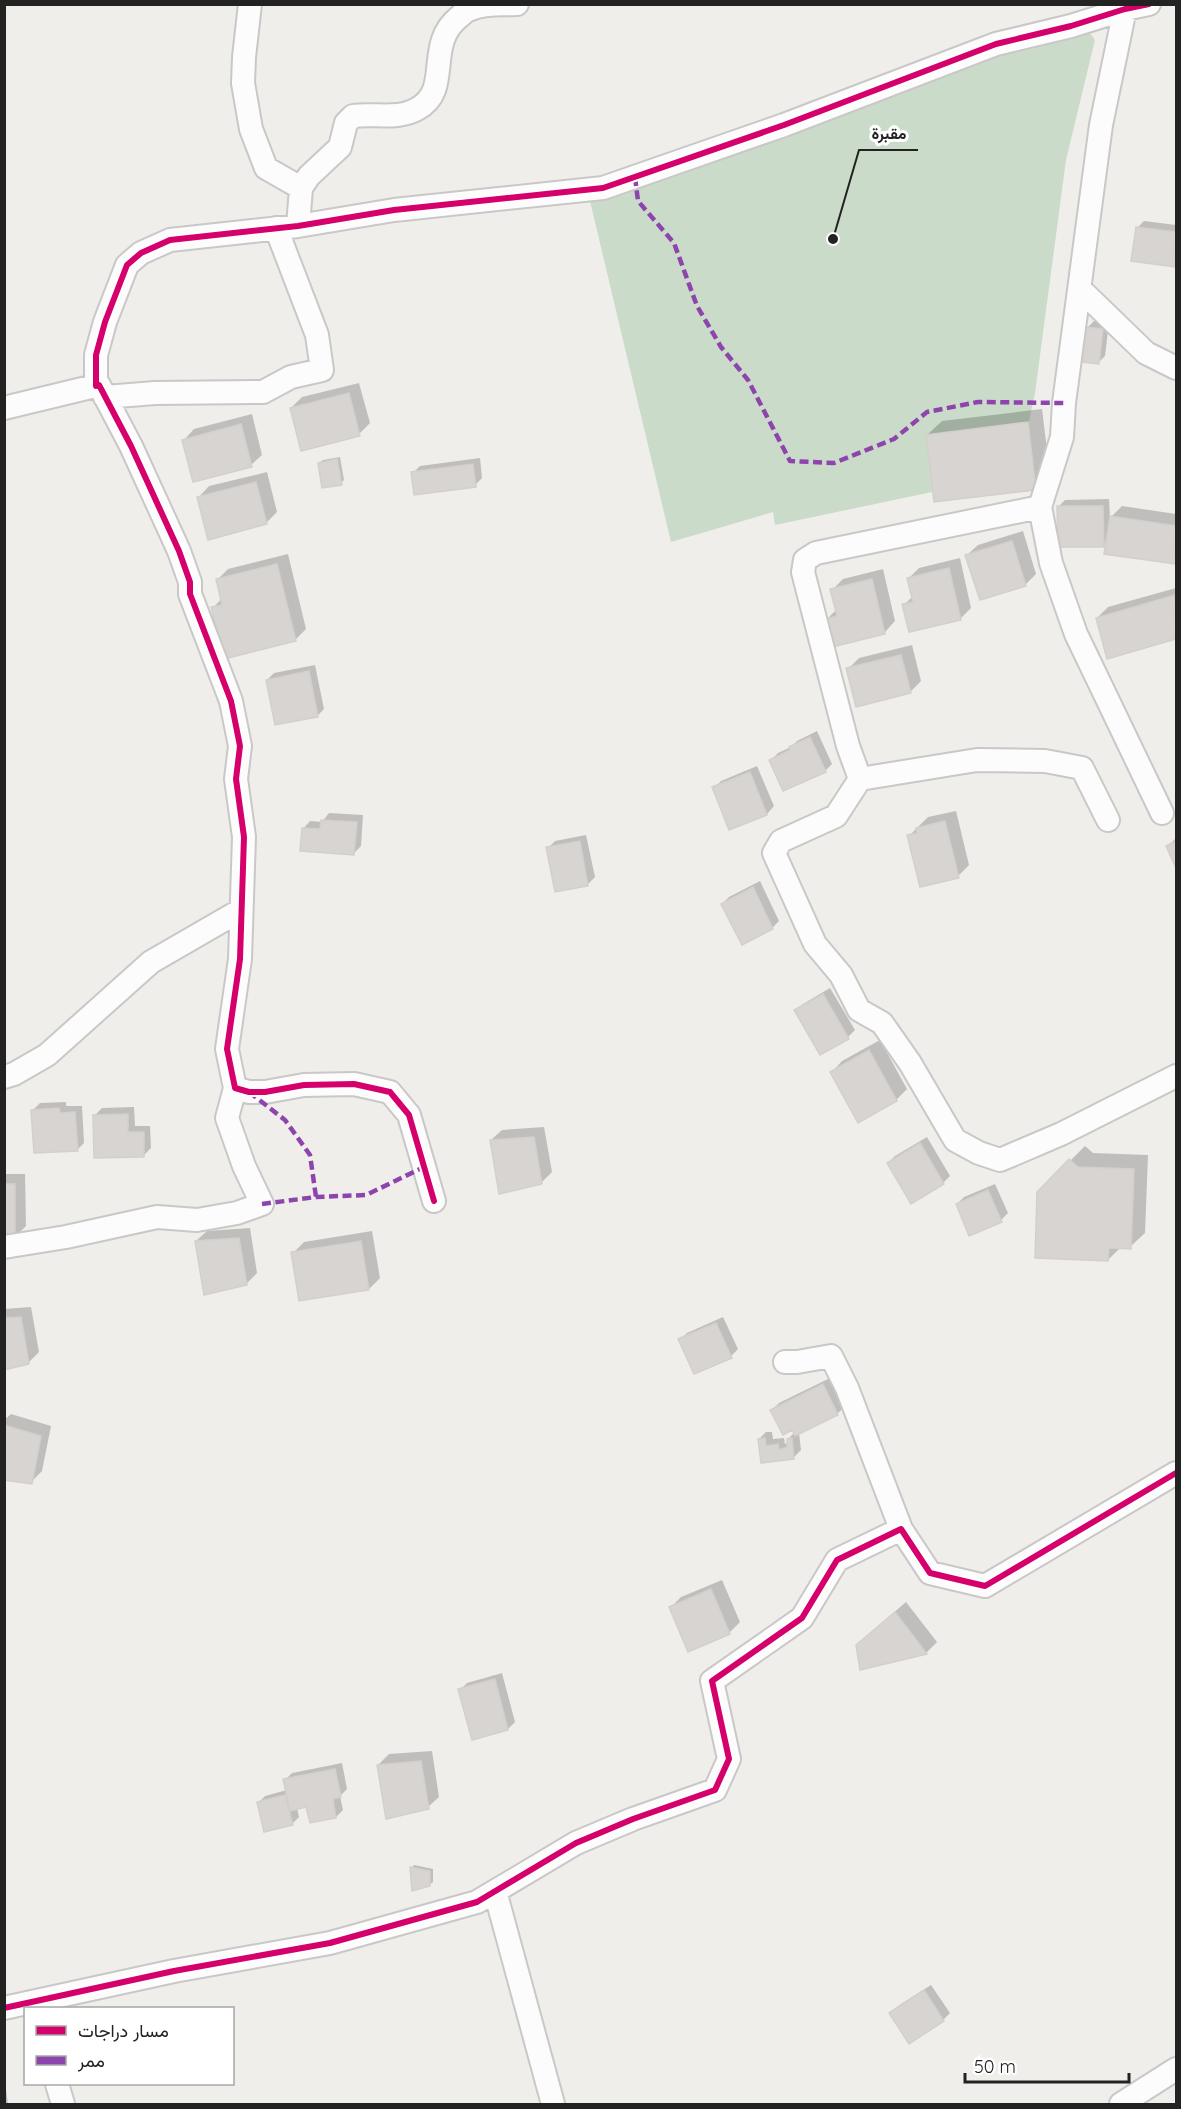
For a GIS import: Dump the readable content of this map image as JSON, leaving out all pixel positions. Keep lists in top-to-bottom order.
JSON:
{
  "places": ["مقبرة"],
  "legend": ["مسار دراجات", "ممر"],
  "scale_bar": "50 m"
}
